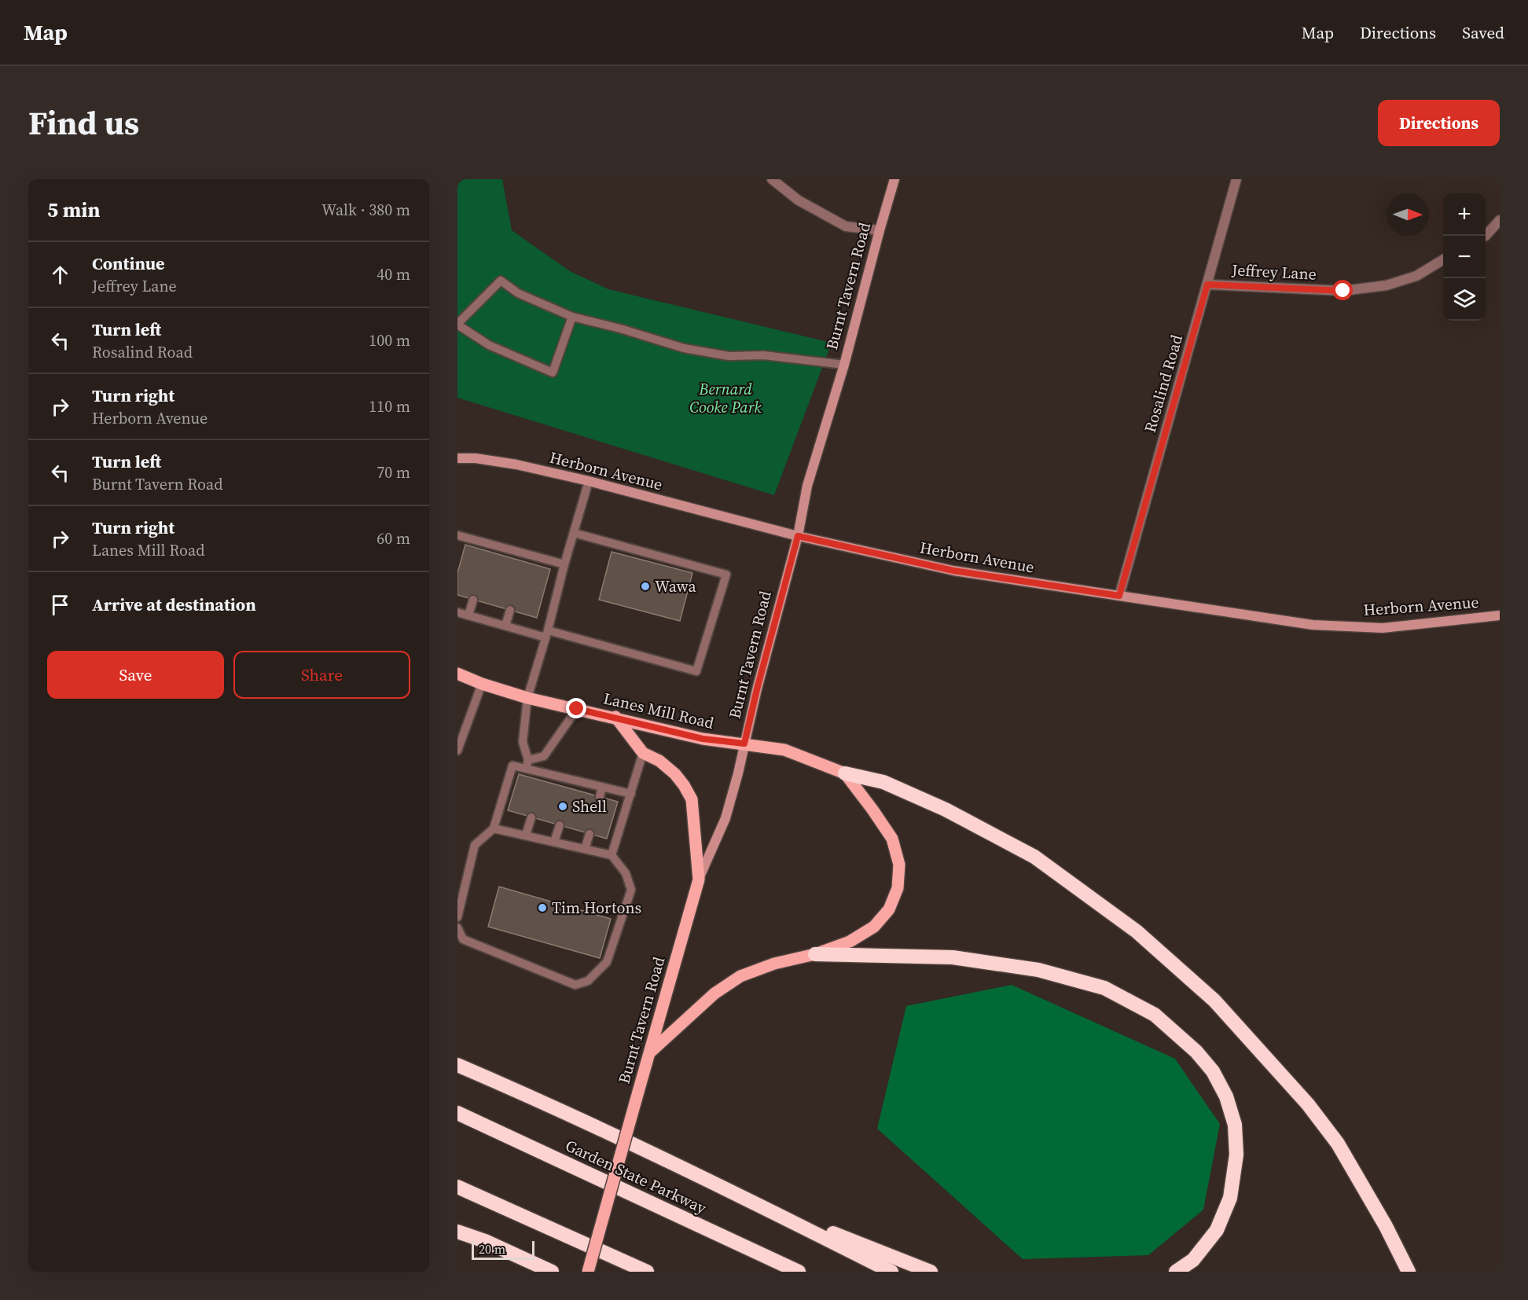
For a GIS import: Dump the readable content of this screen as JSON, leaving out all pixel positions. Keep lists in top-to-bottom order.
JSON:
{
  "streets": {
    "highway": ["Garden State Parkway"],
    "main road": ["Burnt Tavern Road", "Lanes Mill Road"],
    "street": ["Jeffrey Lane", "Rosalind Road", "Herborn Avenue"]
  },
  "crossings": [
    ["Jeffrey Lane", "Rosalind Road"],
    ["Burnt Tavern Road", "Herborn Avenue"],
    ["Burnt Tavern Road", "Lanes Mill Road"],
    ["Rosalind Road", "Herborn Avenue"]
  ],
  "parks": ["Bernard Cooke Park"],
  "places": ["Wawa", "Shell", "Tim Hortons"],
  "scale_bar": "20 m",
  "north": "right",
  "page": {
    "header": "Map",
    "nav": ["Map", "Directions", "Saved"],
    "title": "Find us",
    "buttons": [
      "Directions",
      ["Save", "Share"]
    ],
    "heading": ["5 min", "Walk · 380 m"],
    "map_buttons": ["+", "−"],
    "list": [
      ["Continue", "Jeffrey Lane", "40 m"],
      ["Turn left", "Rosalind Road", "100 m"],
      ["Turn right", "Herborn Avenue", "110 m"],
      ["Turn left", "Burnt Tavern Road", "70 m"],
      ["Turn right", "Lanes Mill Road", "60 m"],
      "Arrive at destination"
    ],
    "scale": "20 m"
  }
}
